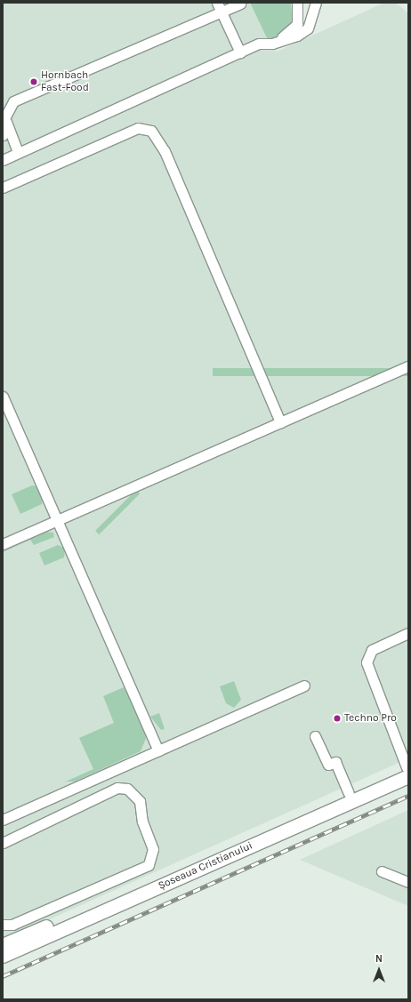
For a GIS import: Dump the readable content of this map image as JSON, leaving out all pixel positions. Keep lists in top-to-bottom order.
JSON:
{
  "streets": {
    "main road": ["Șoseaua Cristianului"]
  },
  "places": ["Hornbach Fast-Food", "Techno Pro"],
  "north": "top"
}
